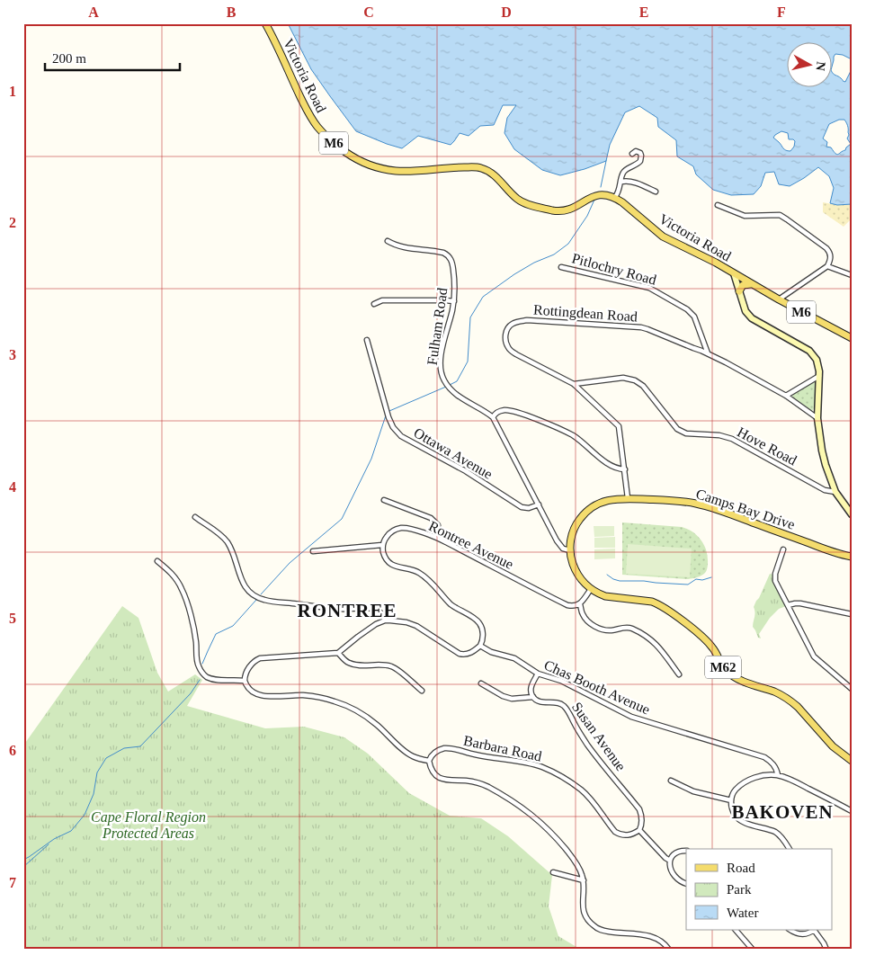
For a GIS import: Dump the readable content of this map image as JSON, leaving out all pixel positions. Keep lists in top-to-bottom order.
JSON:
{
  "streets": {
    "main road": [
      "Victoria Road",
      "M6",
      "Camps Bay Drive",
      "M62"
    ],
    "street": [
      "Pitlochry Road",
      "Rottingdean Road",
      "Fulham Road",
      "Hove Road",
      "Ottawa Avenue",
      "Rontree Avenue",
      "Chas Booth Avenue",
      "Susan Avenue",
      "Barbara Road"
    ]
  },
  "crossings": [
    ["Pitlochry Road", "Rottingdean Road"],
    ["Rottingdean Road", "Hove Road"],
    ["Rottingdean Road", "Camps Bay Drive"],
    ["Susan Avenue", "Barbara Road"]
  ],
  "districts": ["RONTREE", "BAKOVEN"],
  "parks": ["Cape Floral Region Protected Areas"],
  "legend": ["Road", "Park", "Water"],
  "scale_bar": "200 m",
  "north": "right",
  "grid": {
    "columns": [
      "A",
      "B",
      "C",
      "D",
      "E",
      "F"
    ],
    "rows": [
      "1",
      "2",
      "3",
      "4",
      "5",
      "6",
      "7"
    ]
  }
}
